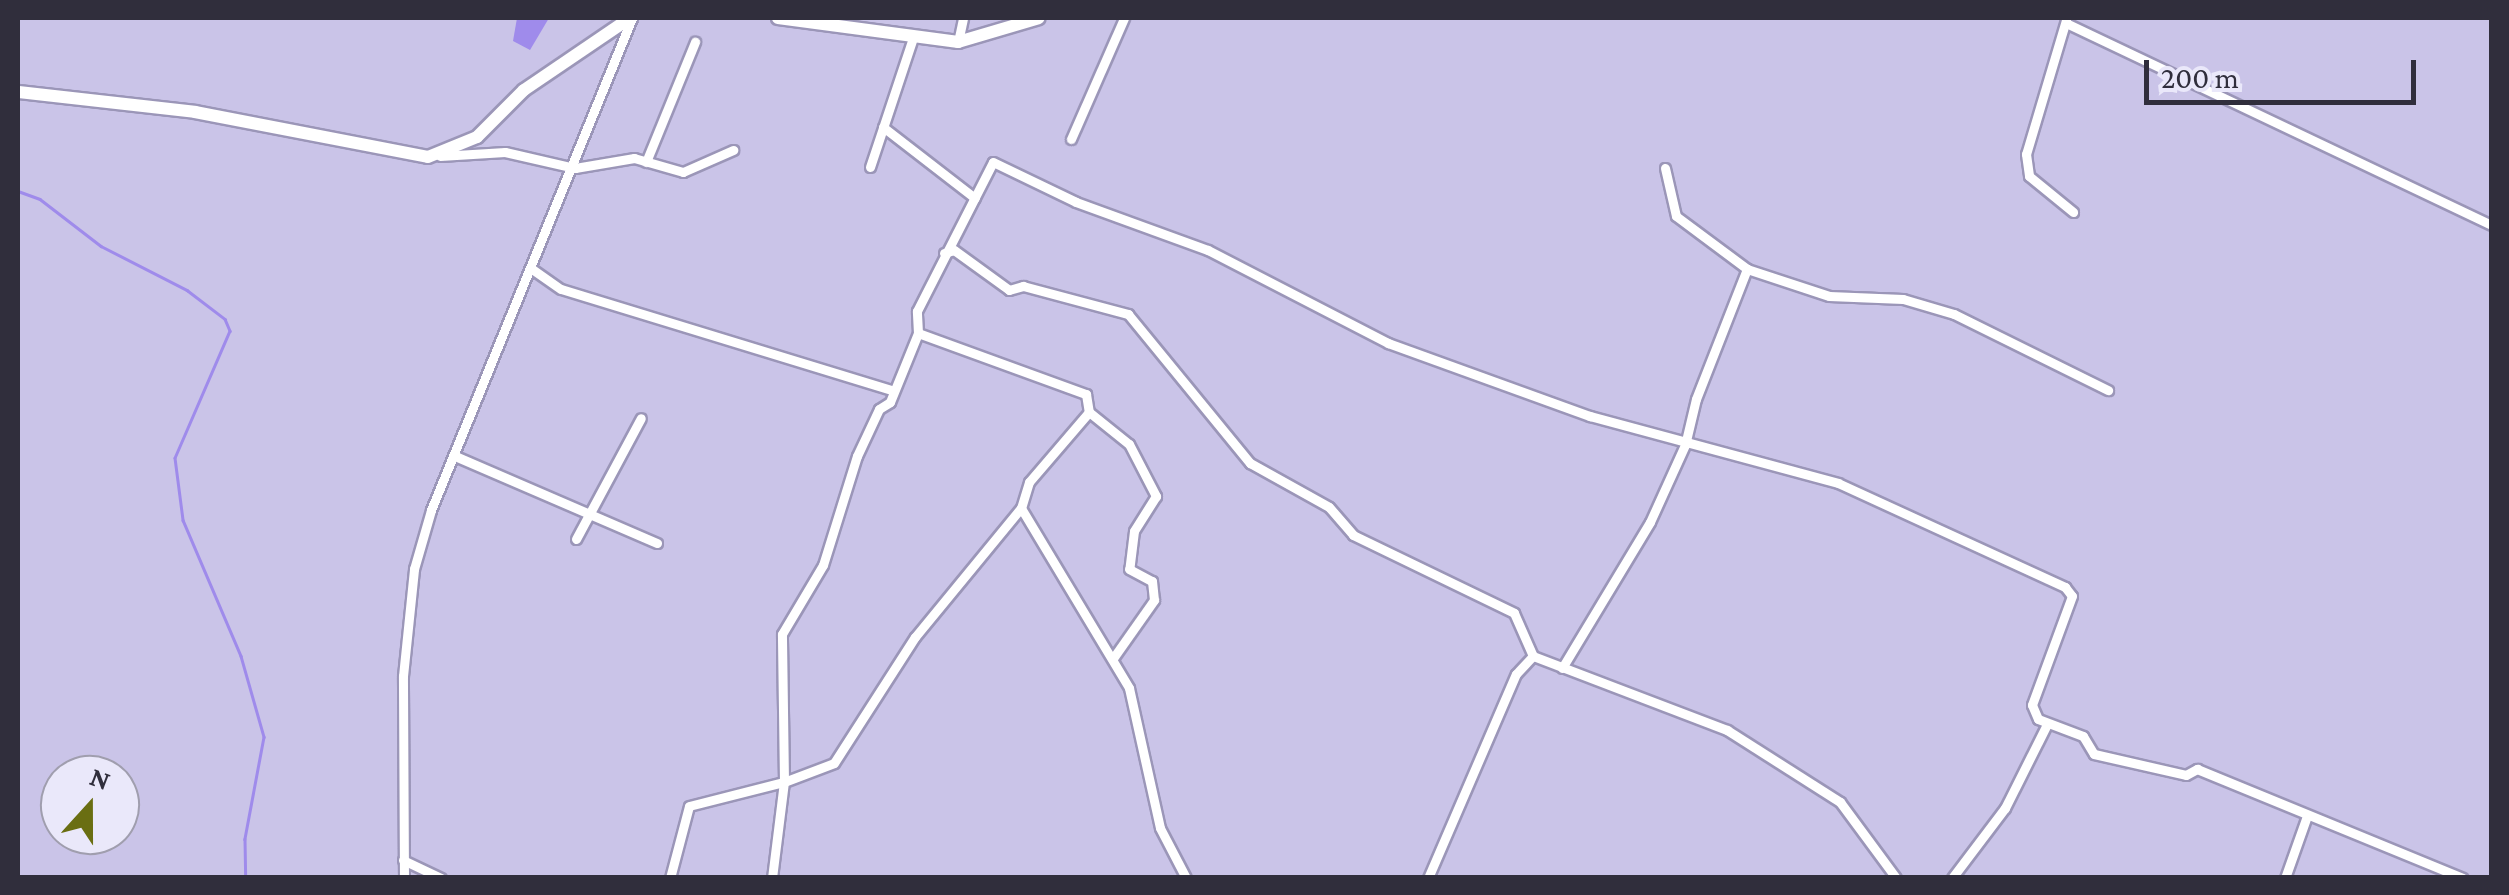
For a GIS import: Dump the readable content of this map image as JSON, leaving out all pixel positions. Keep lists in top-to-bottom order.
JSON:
{
  "scale_bar": "200 m",
  "north": "top"
}
